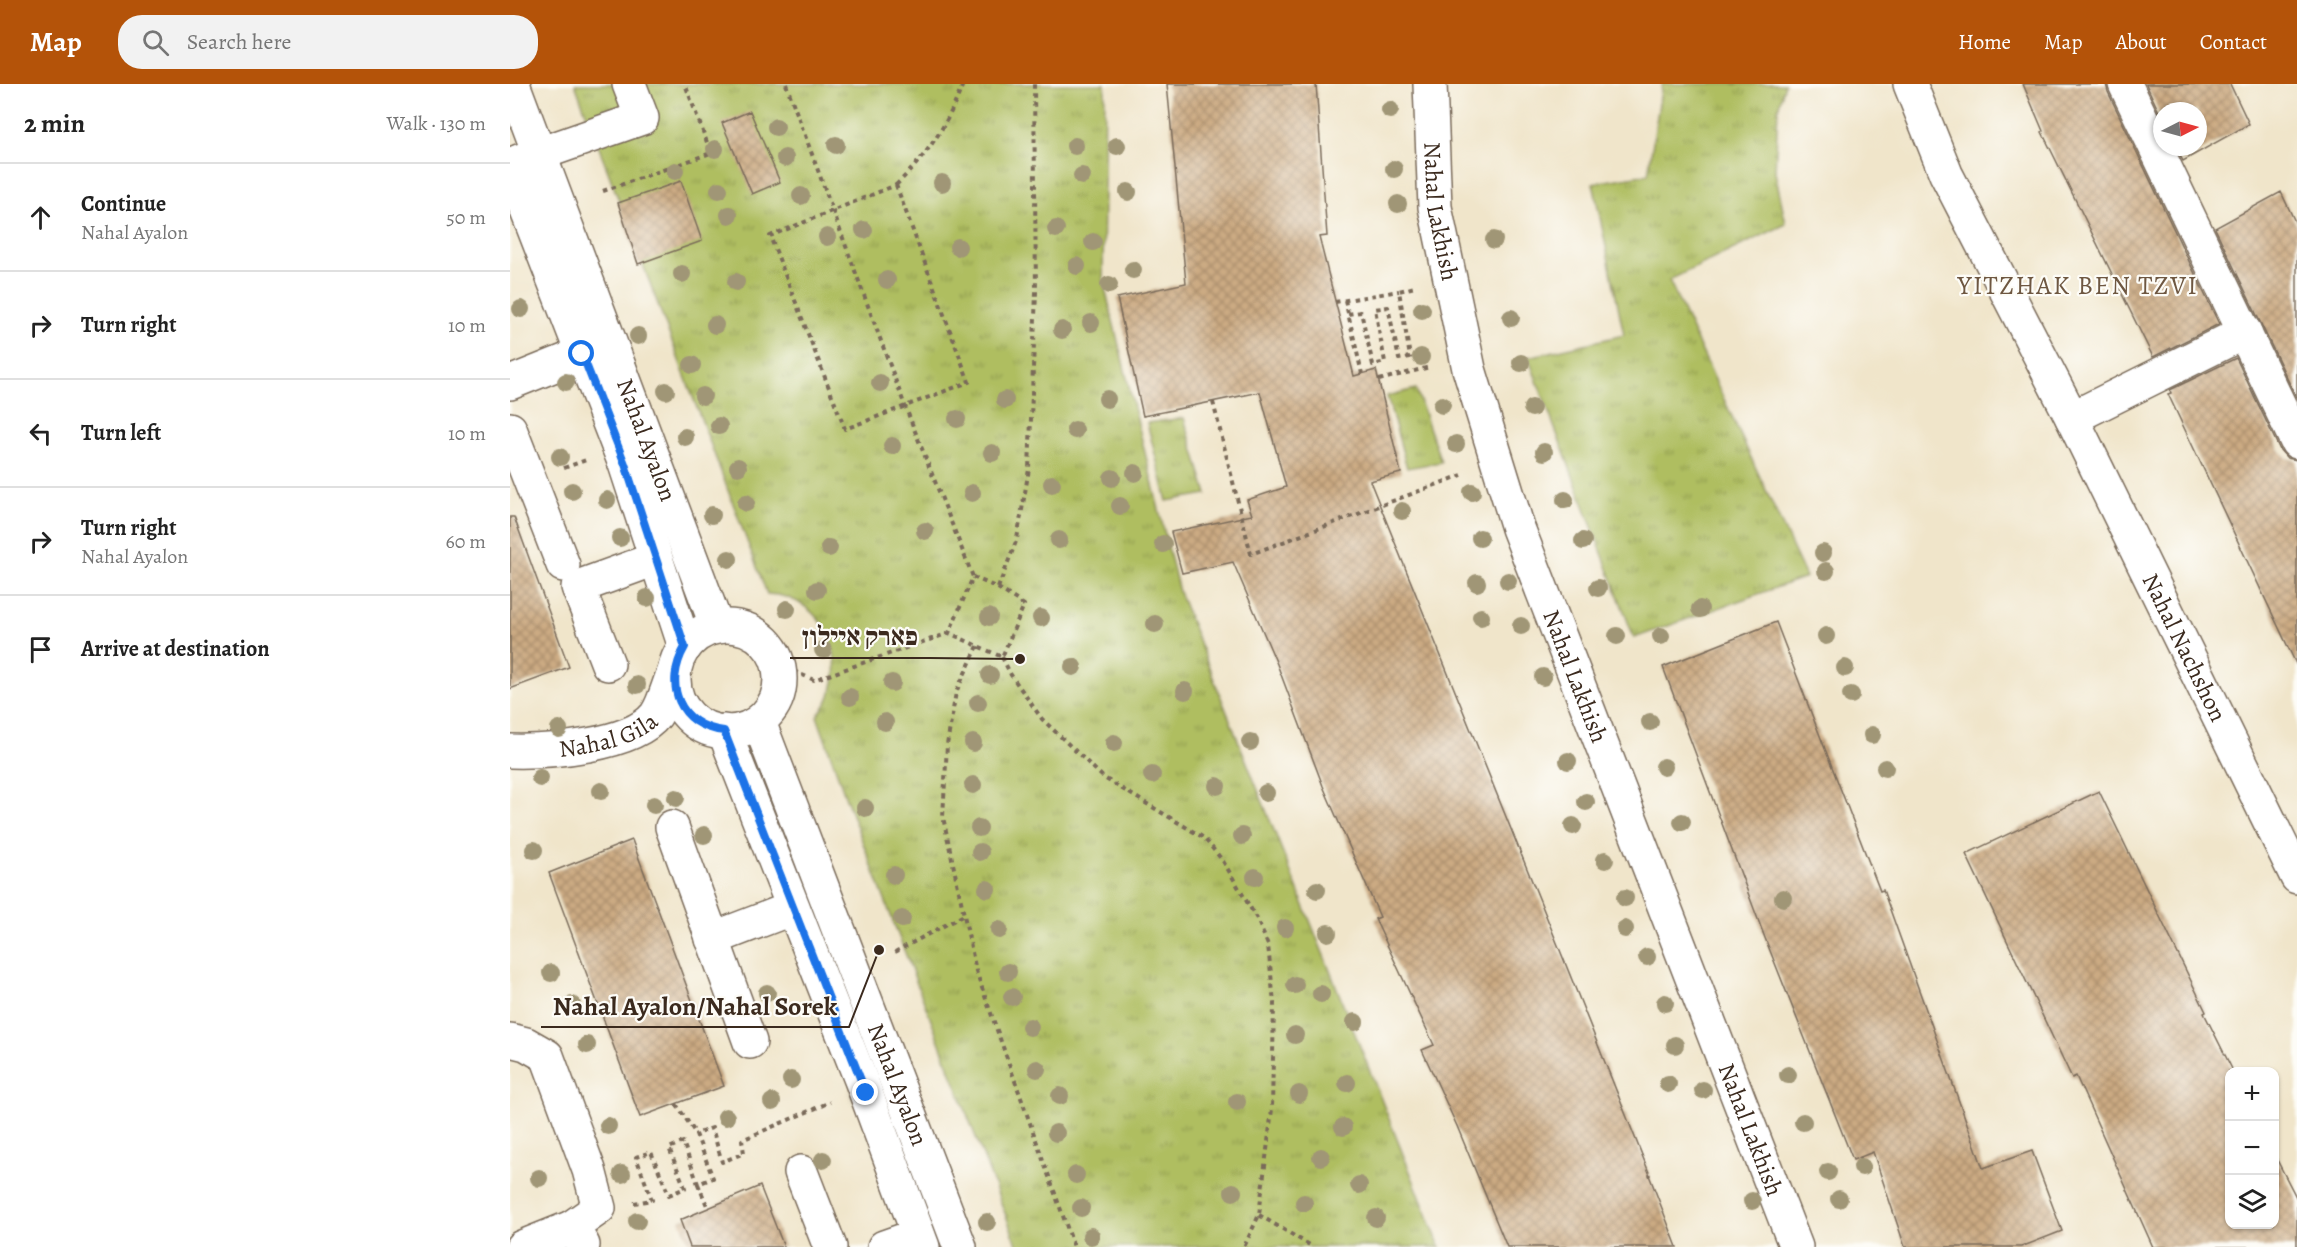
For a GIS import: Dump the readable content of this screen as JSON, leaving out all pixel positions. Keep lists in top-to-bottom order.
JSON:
{
  "streets": {
    "street": [
      "Nahal Lakhish",
      "Nahal Ayalon",
      "Nahal Nachshon",
      "Nahal Gila"
    ]
  },
  "crossings": [
    ["Nahal Ayalon", "Nahal Gila"]
  ],
  "districts": ["YITZHAK BEN TZVI"],
  "places": ["פארק איילון", "Nahal Ayalon/Nahal Sorek"],
  "north": "right",
  "page": {
    "header": "Map",
    "search": "Search here",
    "nav": [
      "Home",
      "Map",
      "About",
      "Contact"
    ],
    "heading": ["2 min", "Walk · 130 m"],
    "list": [
      ["Continue", "Nahal Ayalon", "50 m"],
      ["Turn right", "10 m"],
      ["Turn left", "10 m"],
      ["Turn right", "Nahal Ayalon", "60 m"],
      "Arrive at destination"
    ],
    "map_buttons": ["+", "−"]
  }
}
